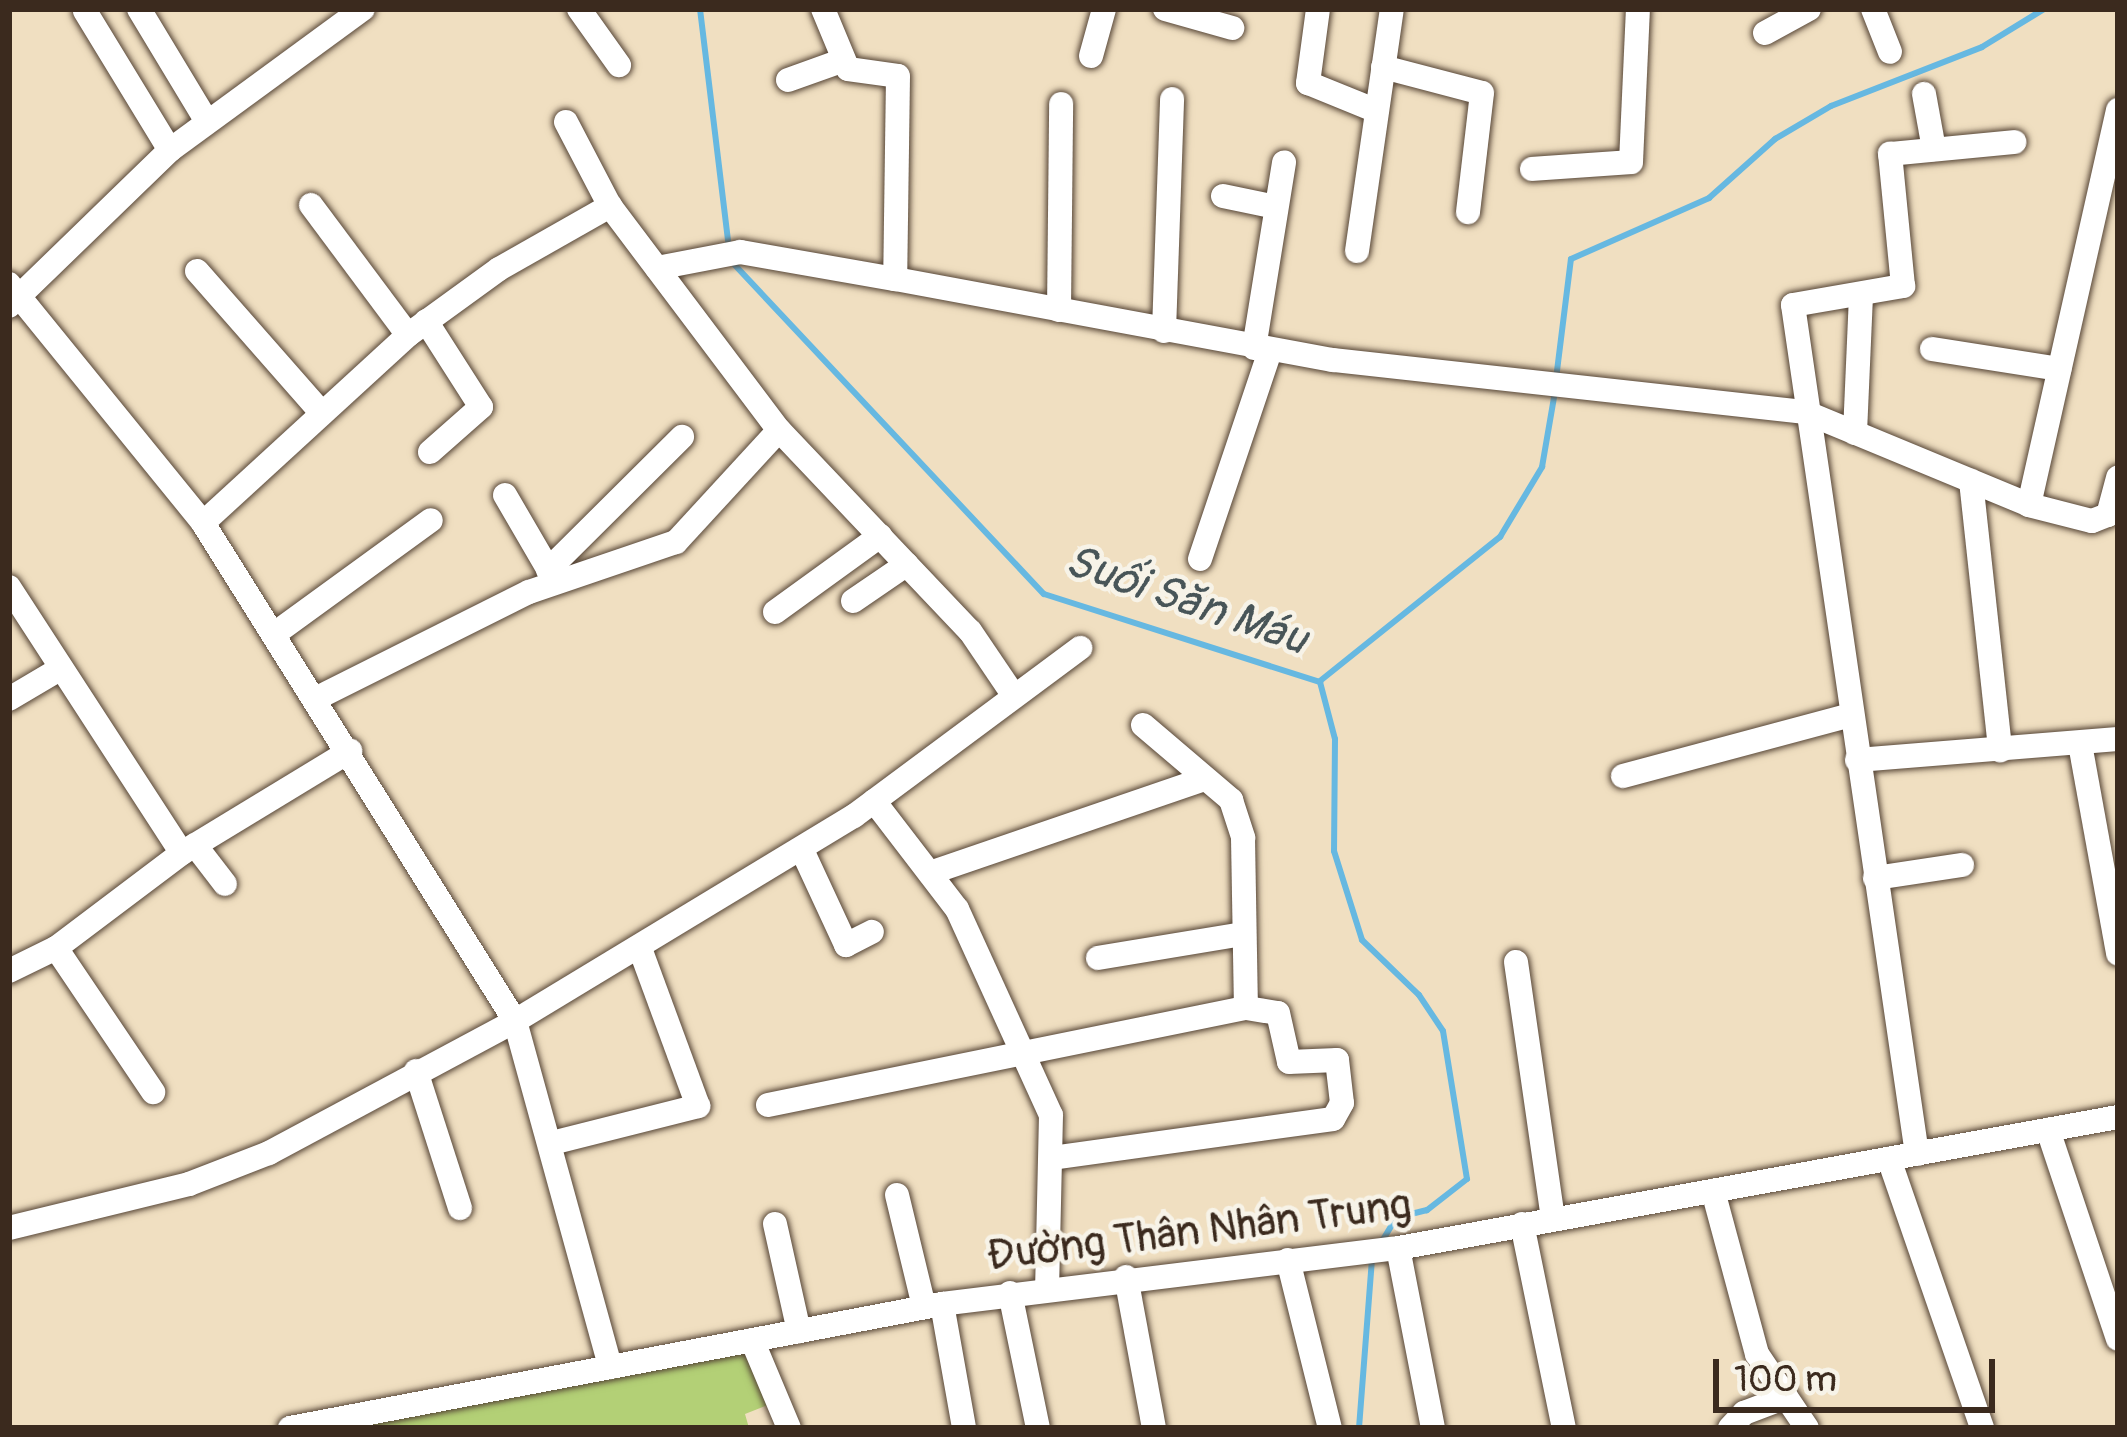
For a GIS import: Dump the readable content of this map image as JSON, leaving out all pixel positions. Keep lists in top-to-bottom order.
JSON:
{
  "streets": {
    "street": ["Đường Thân Nhân Trung"]
  },
  "water": ["Suối Săn Máu"],
  "scale_bar": "100 m"
}
